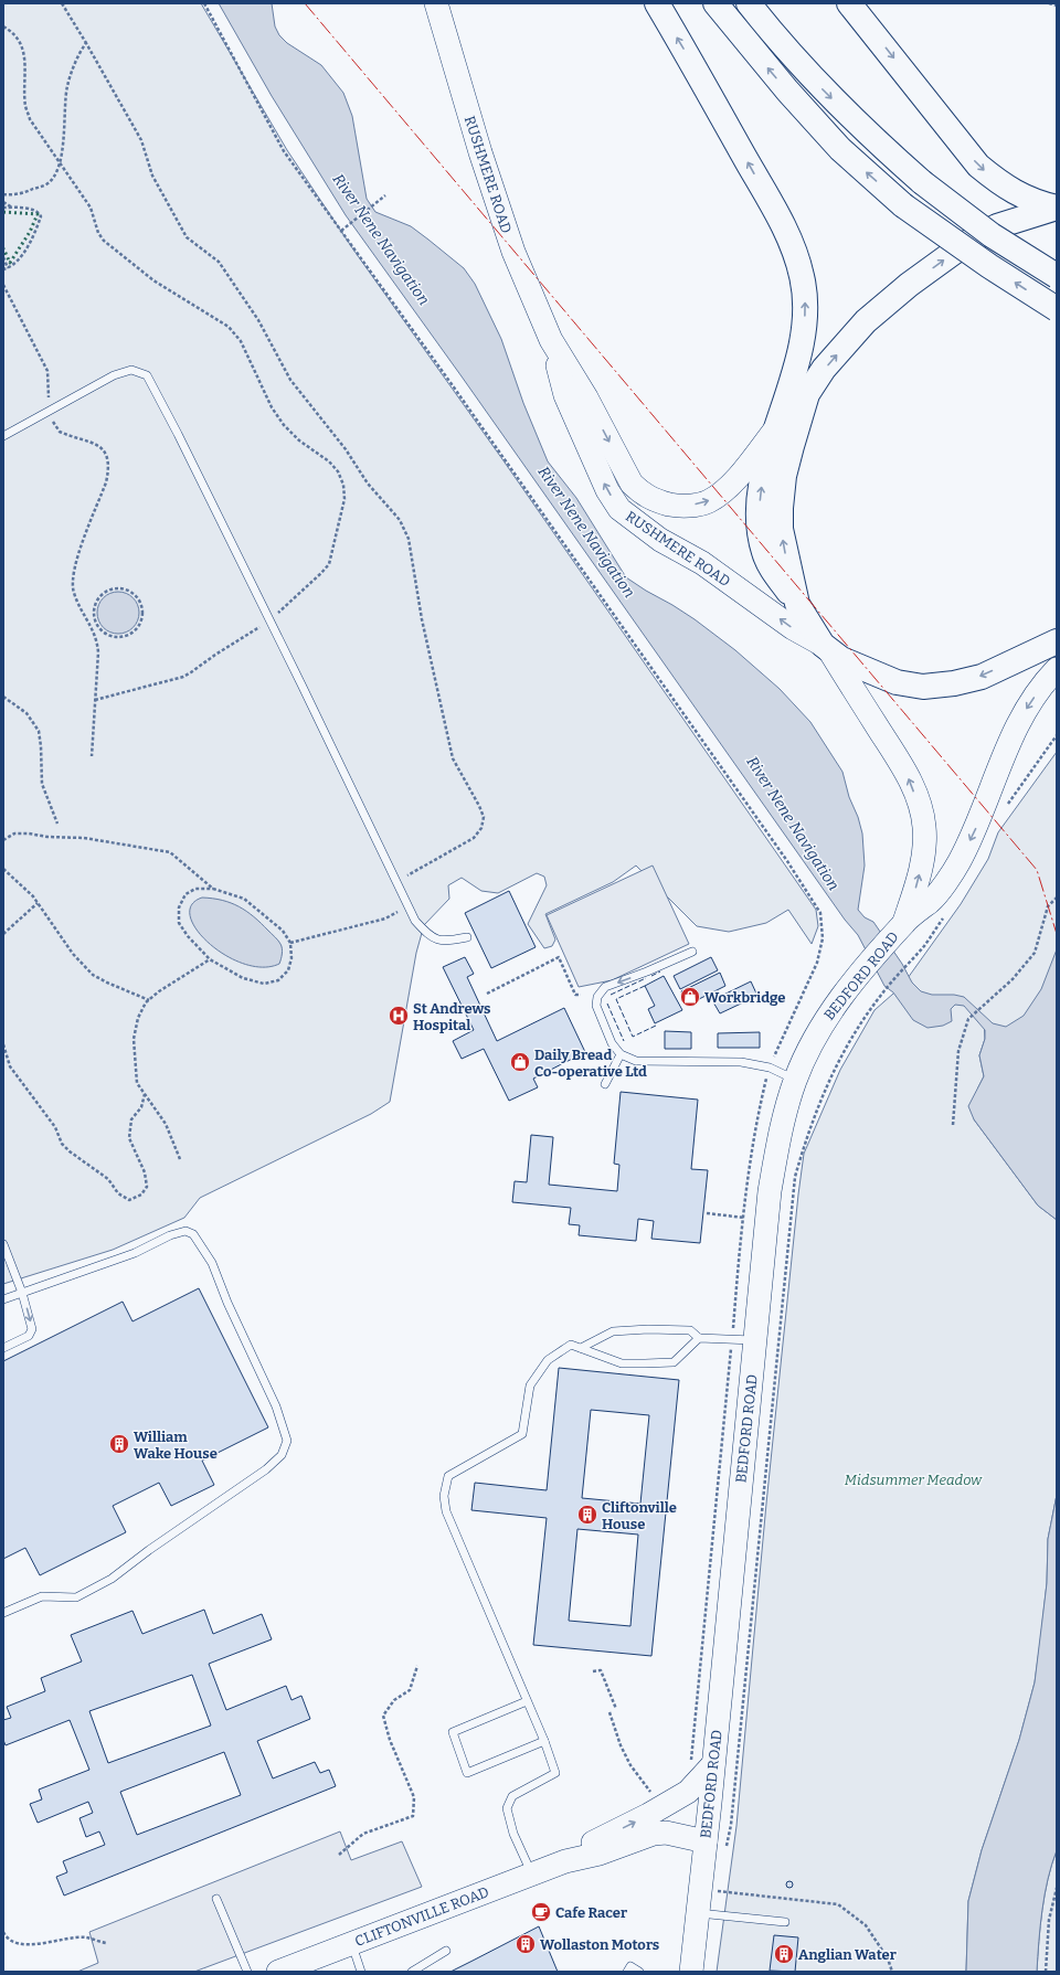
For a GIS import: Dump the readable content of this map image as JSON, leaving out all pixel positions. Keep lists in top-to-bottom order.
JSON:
{
  "streets": {
    "main road": ["RUSHMERE ROAD", "BEDFORD ROAD", "CLIFTONVILLE ROAD"]
  },
  "crossings": [
    ["RUSHMERE ROAD", "BEDFORD ROAD"],
    ["BEDFORD ROAD", "CLIFTONVILLE ROAD"]
  ],
  "water": ["River Nene Navigation"],
  "parks": ["Midsummer Meadow"],
  "places": {
    "shop": ["Workbridge", "Daily Bread Co-operative Ltd"],
    "hospital": ["St Andrews Hospital"],
    "building": [
      "William Wake House",
      "Cliftonville House",
      "Wollaston Motors",
      "Anglian Water"
    ],
    "cafe": ["Cafe Racer"]
  }
}
